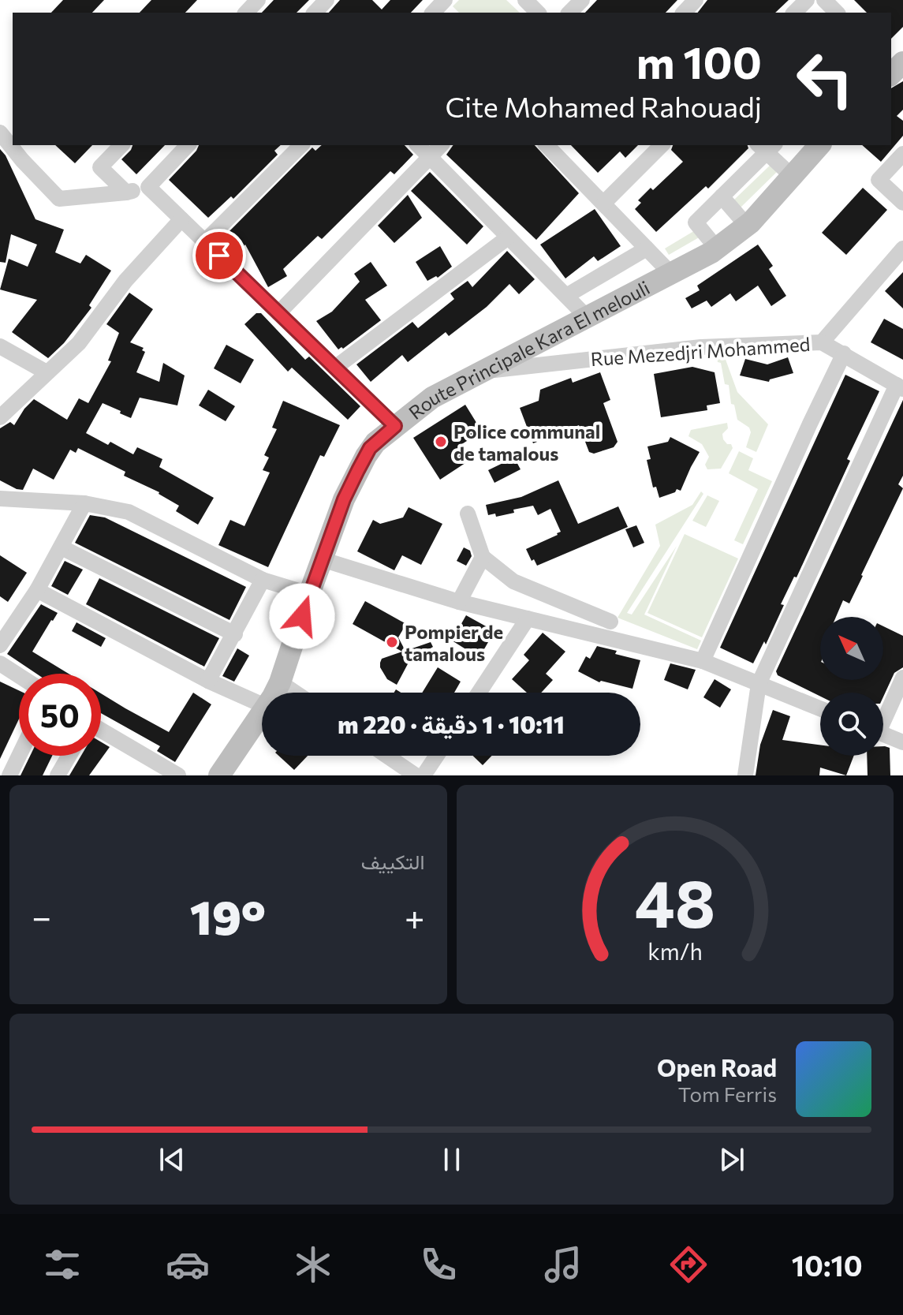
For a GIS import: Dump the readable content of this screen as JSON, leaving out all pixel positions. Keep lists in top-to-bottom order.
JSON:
{
  "streets": {
    "main road": ["Route Principale Kara El melouli"],
    "street": ["Rue Mezedjri Mohammed"]
  },
  "crossings": [
    ["Route Principale Kara El melouli", "Rue Mezedjri Mohammed"]
  ],
  "places": ["Police communal de tamalous", "Pompier de tamalous"],
  "north": "top left",
  "page": {
    "turn": ["100 m", "Cite Mohamed Rahouadj"],
    "limit": "50",
    "trip": "10:11 · 1 دقيقة · 220 m",
    "tile": "التكييف",
    "heat": ["−", "19°", "+"],
    "song": ["Open Road", "Tom Ferris"],
    "tabs": "10:10",
    "gauge": ["48", "km/h"]
  }
}
